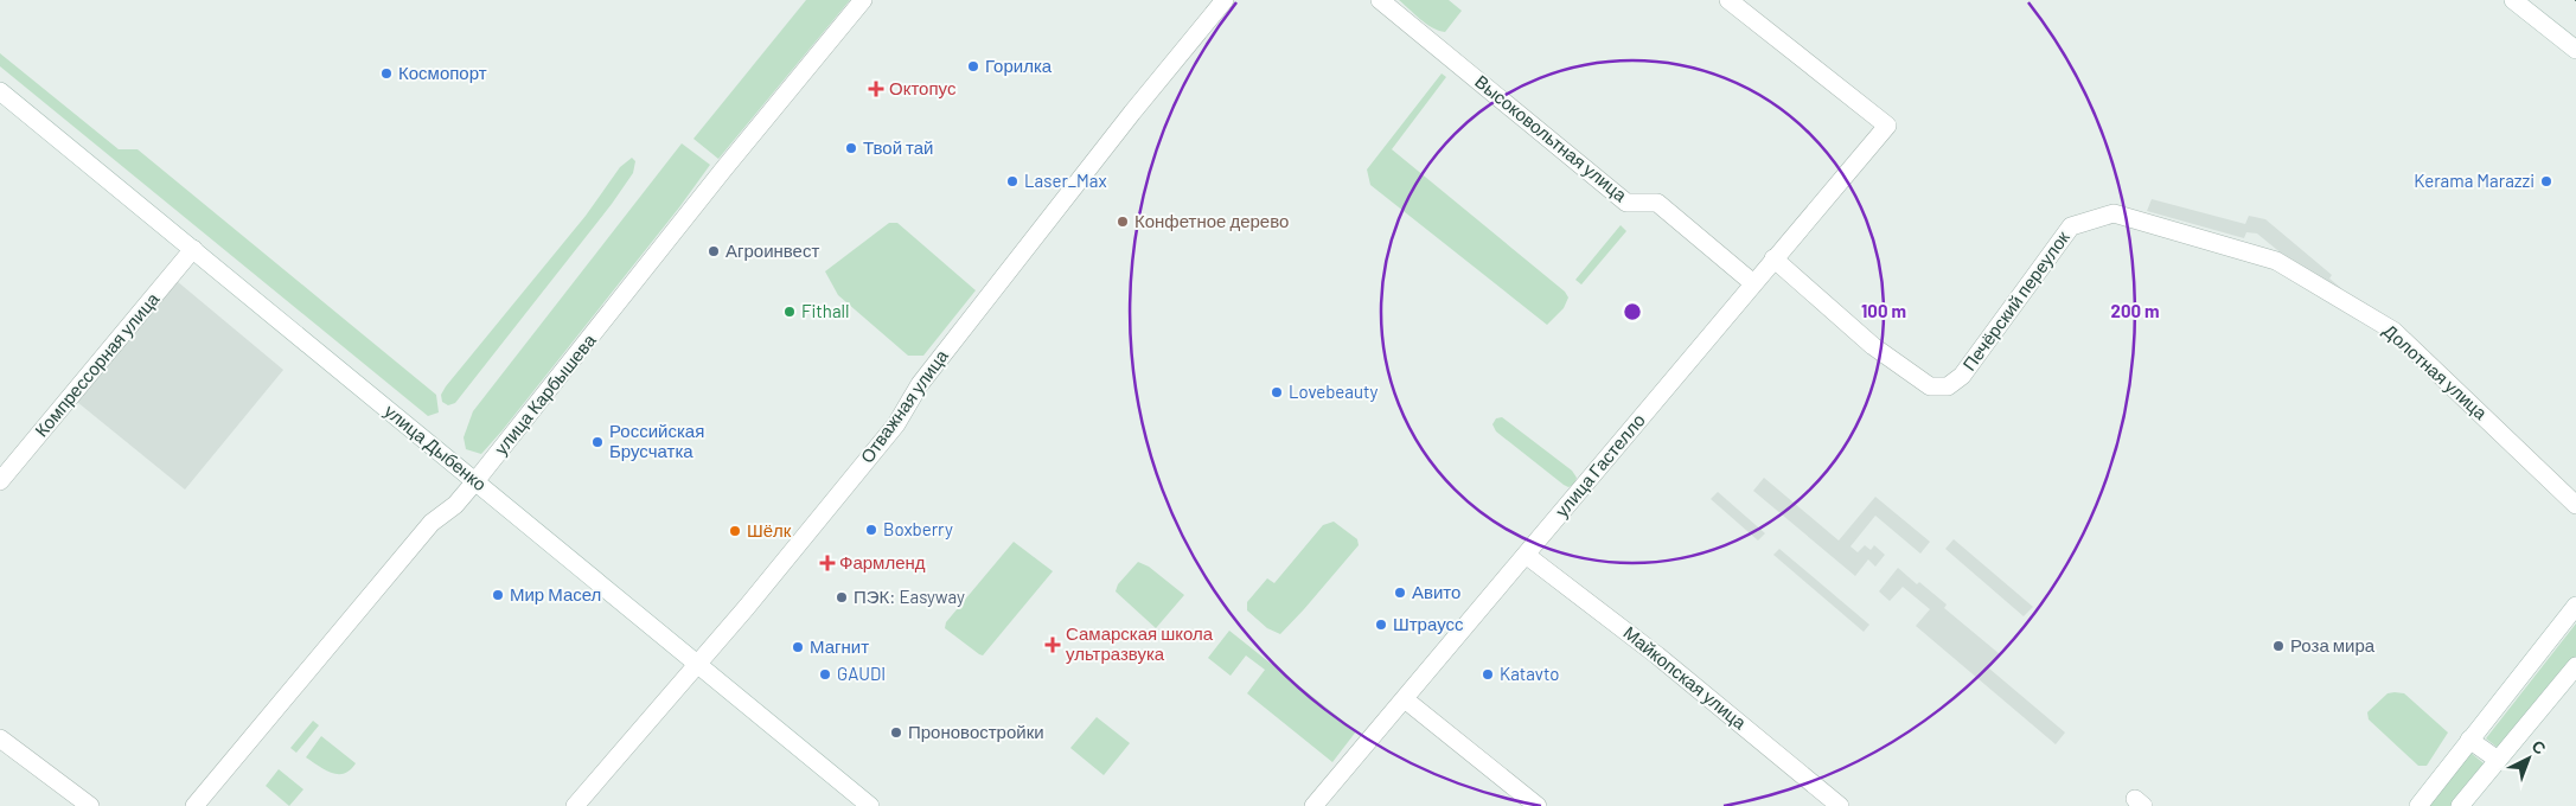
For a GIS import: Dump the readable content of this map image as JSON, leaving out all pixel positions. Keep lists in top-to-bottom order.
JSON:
{
  "streets": {
    "street": [
      "Высоковольтная улица",
      "Печёрский переулок",
      "Компрессорная улица",
      "Долотная улица",
      "улица Карбышева",
      "Отважная улица",
      "улица Дыбенко",
      "улица Гастелло",
      "Майкопская улица"
    ]
  },
  "crossings": [
    ["Высоковольтная улица", "улица Гастелло"],
    ["Печёрский переулок", "Долотная улица"],
    ["Печёрский переулок", "улица Гастелло"],
    ["Компрессорная улица", "улица Дыбенко"],
    ["улица Карбышева", "улица Дыбенко"],
    ["Отважная улица", "улица Дыбенко"],
    ["улица Гастелло", "Майкопская улица"]
  ],
  "places": {
    "other": [
      "Горилка",
      "Космопорт",
      "Твой тай",
      "Laser_Max",
      "Kerama Marazzi",
      "Конфетное дерево",
      "Агроинвест",
      "Fithall",
      "Lovebeauty",
      "Российская Брусчатка",
      "Boxberry",
      "Шёлк",
      "Авито",
      "Мир Масел",
      "ПЭК: Easyway",
      "Штраусс",
      "Роза мира",
      "Магнит",
      "GAUDI",
      "Katavto",
      "Проновостройки"
    ],
    "health": ["Октопус", "Фармленд", "Самарская школа ультразвука"]
  },
  "north": "top right",
  "rings": ["100 m", "200 m"]
}
